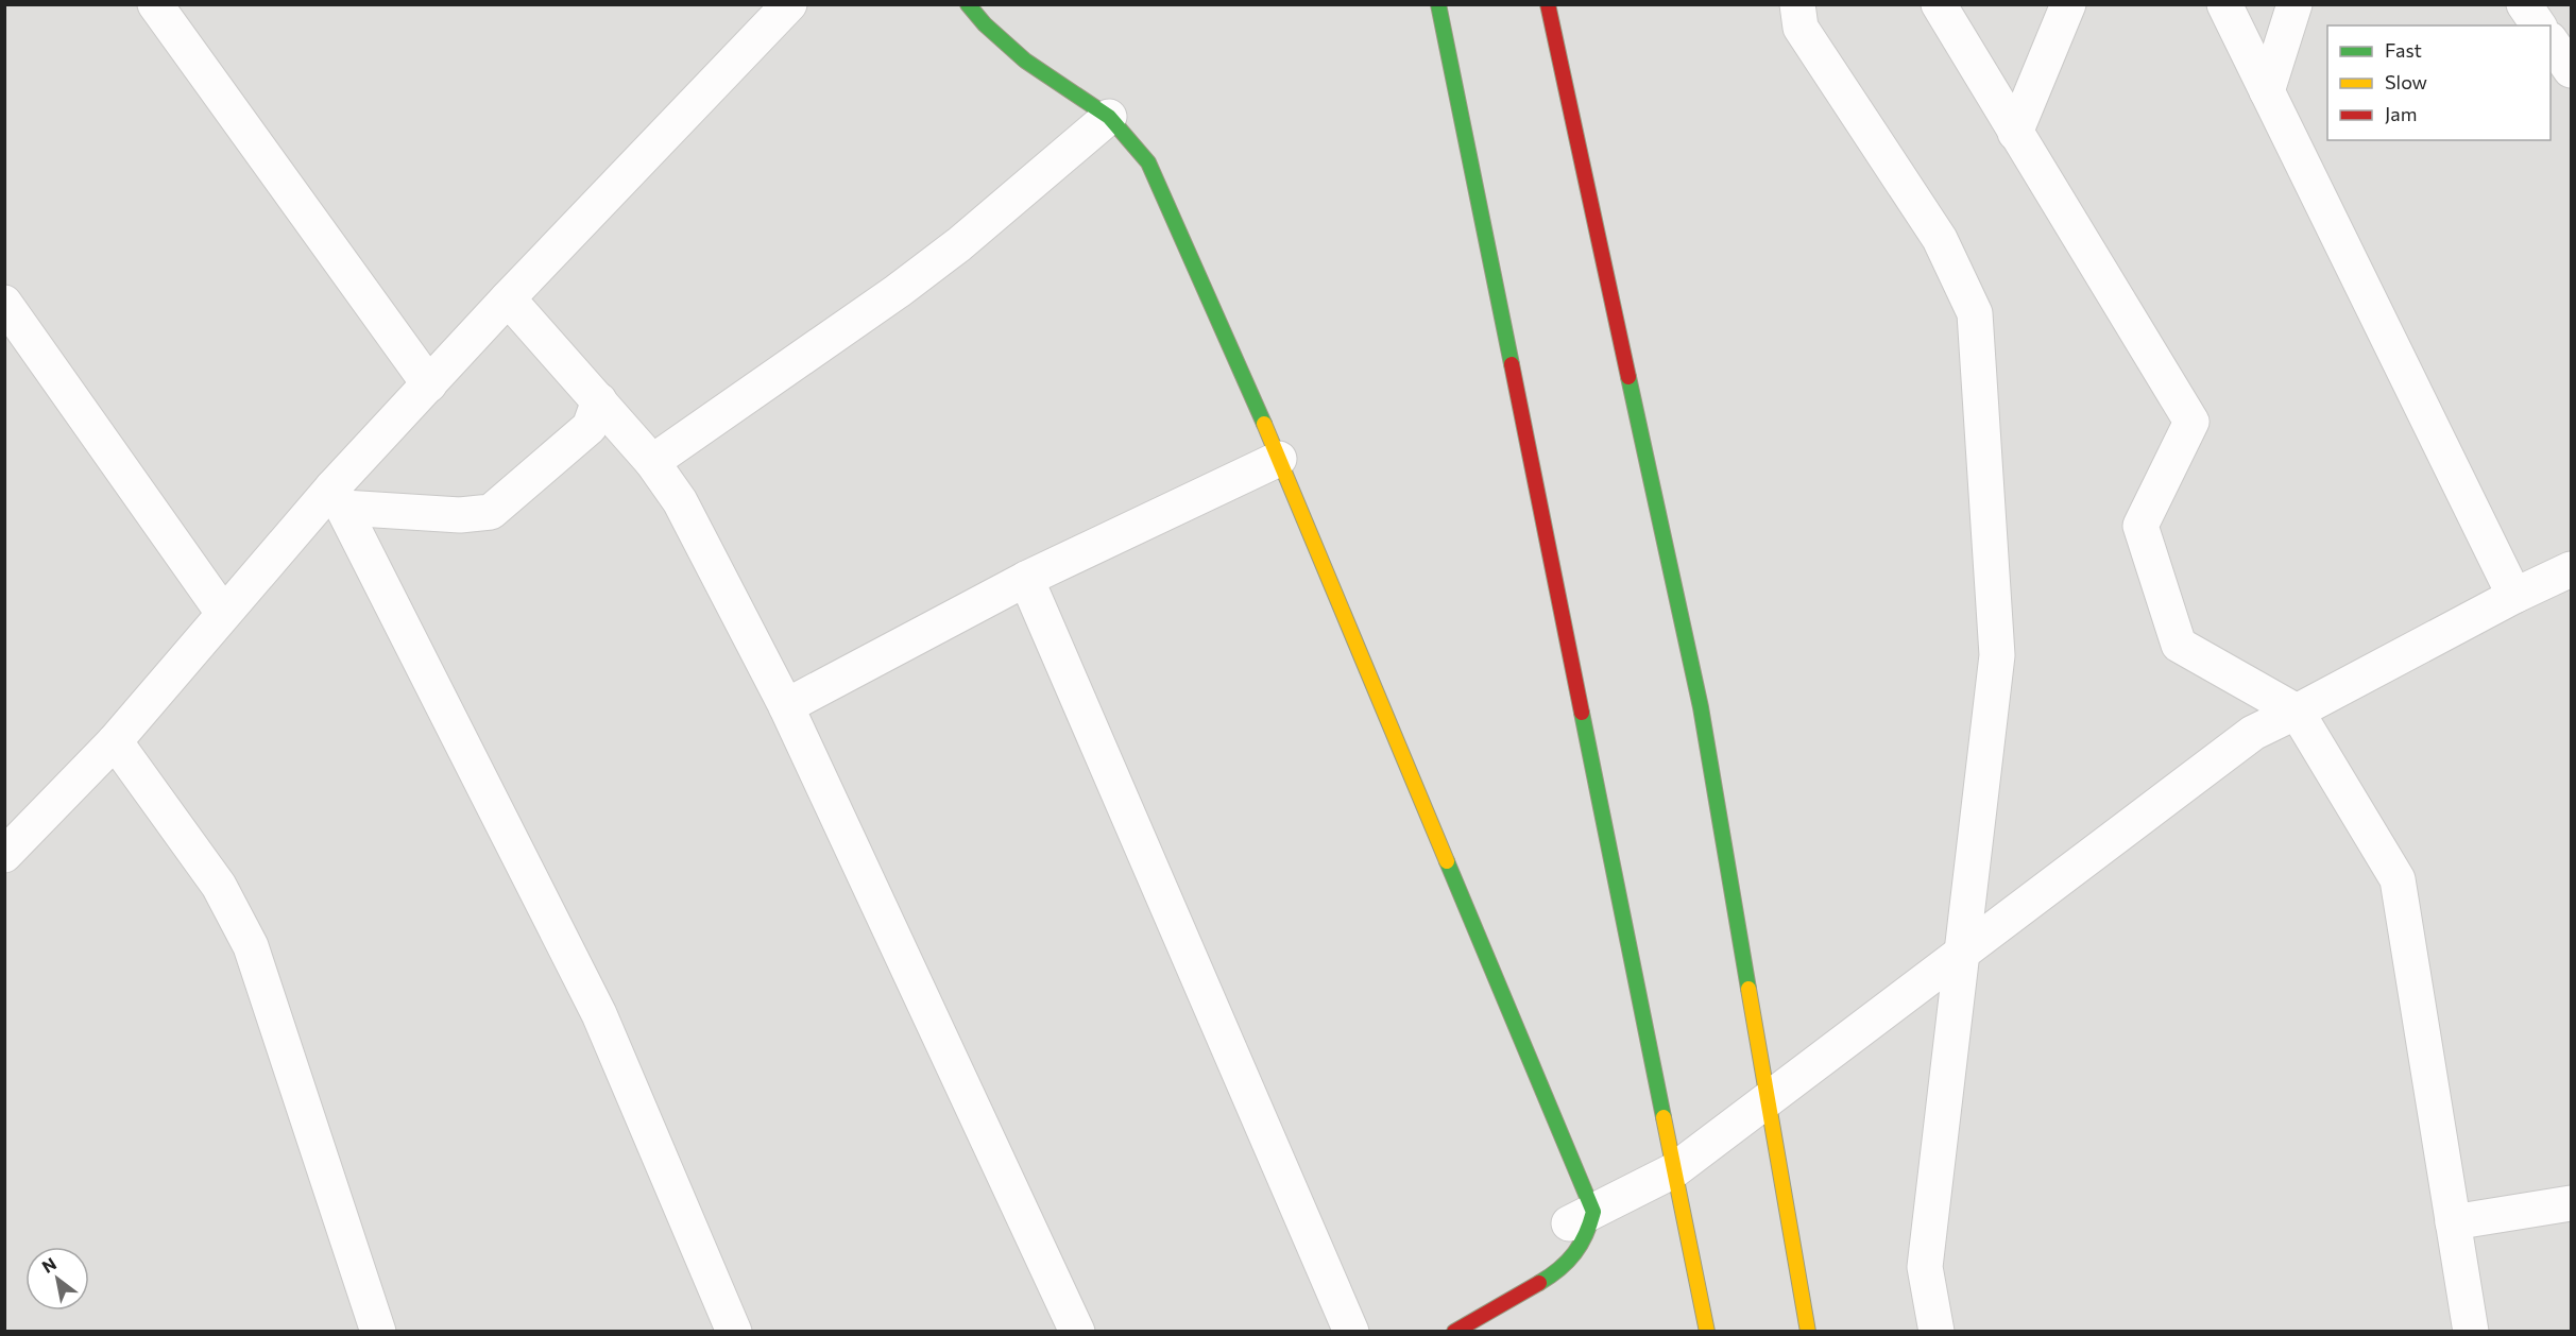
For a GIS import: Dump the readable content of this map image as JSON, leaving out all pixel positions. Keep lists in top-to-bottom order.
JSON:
{
  "legend": ["Fast", "Slow", "Jam"],
  "north": "top left"
}
